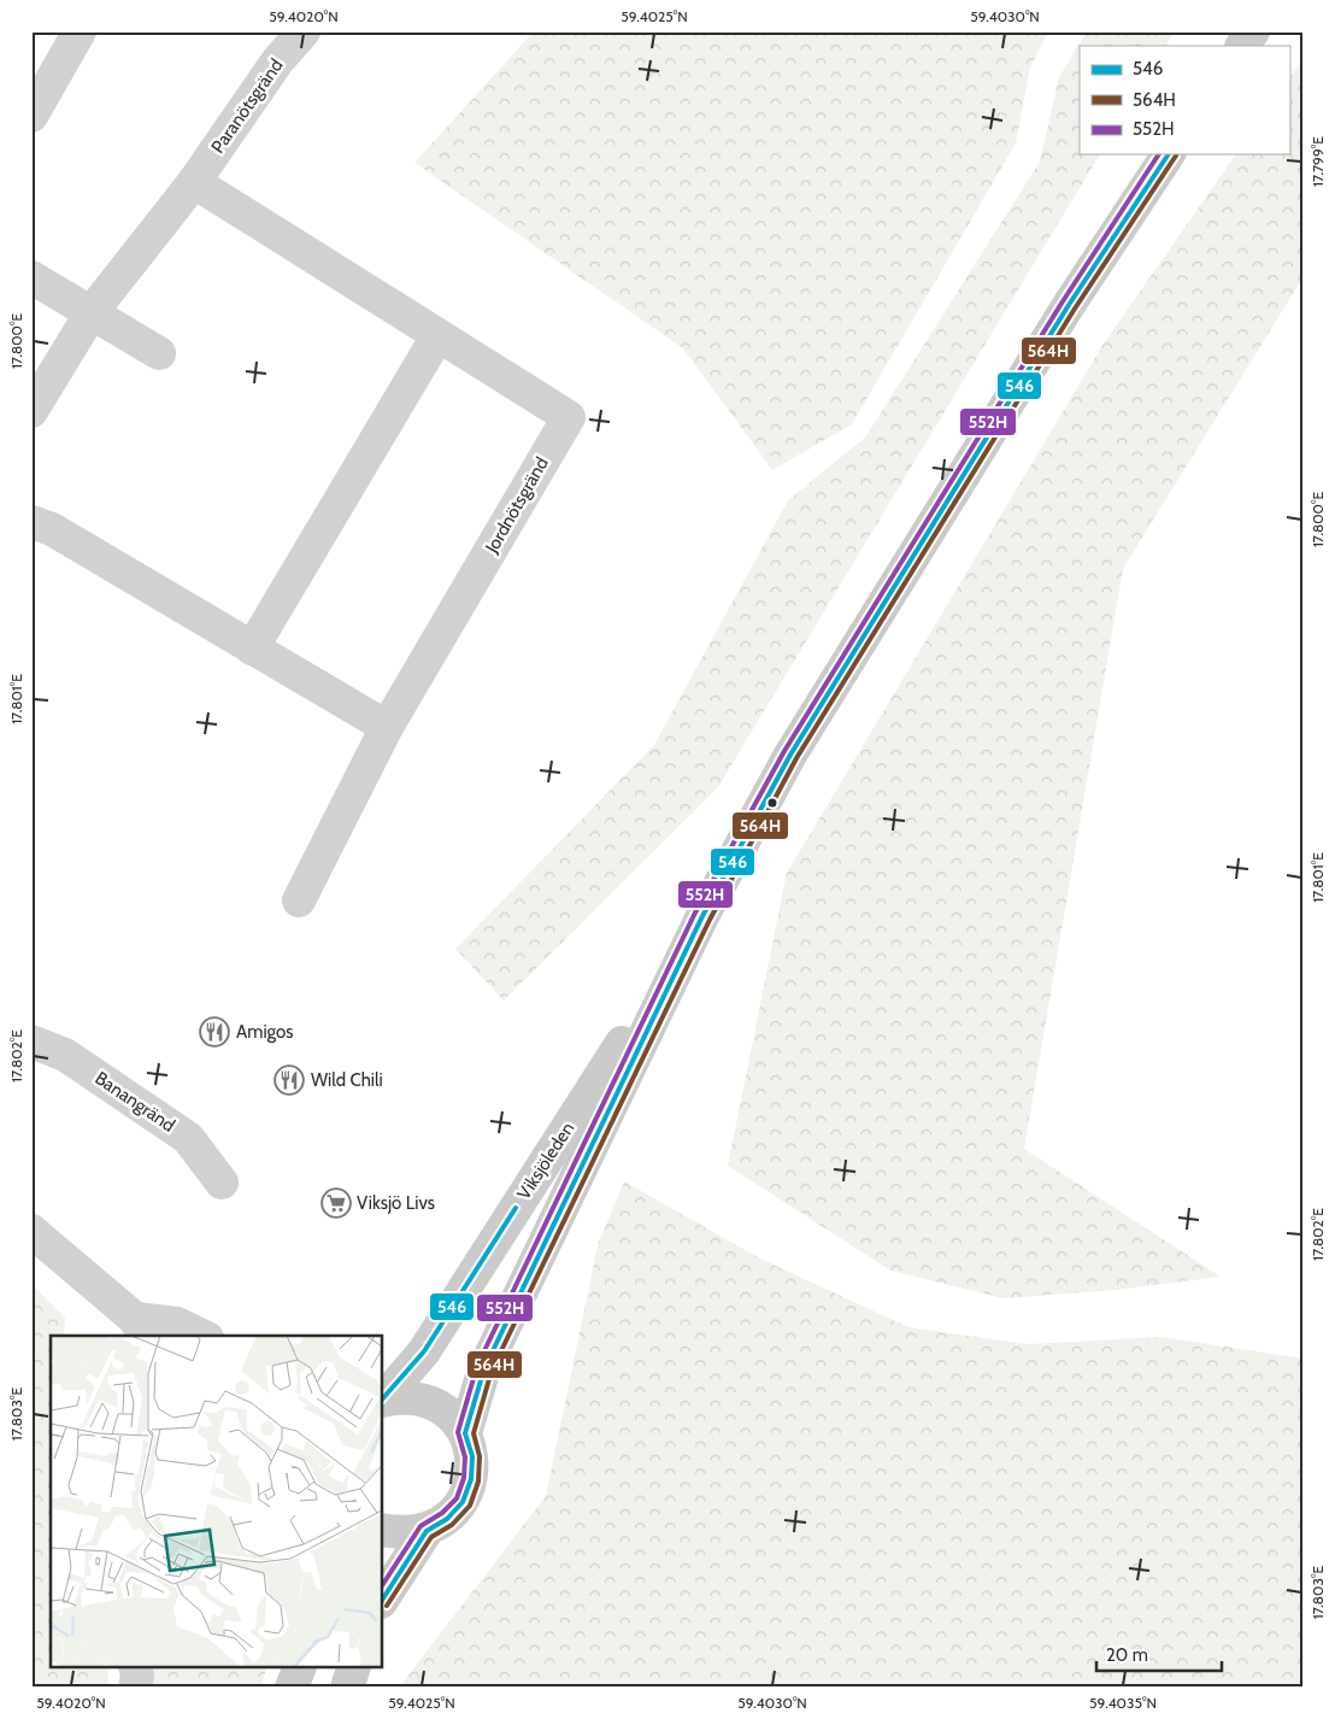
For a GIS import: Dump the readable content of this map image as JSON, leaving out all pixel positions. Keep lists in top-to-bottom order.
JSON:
{
  "streets": {
    "main road": ["Viksjöleden"],
    "street": ["Paranötsgränd", "Jordnötsgränd", "Banangränd"]
  },
  "crossings": [
    ["Paranötsgränd", "Jordnötsgränd"]
  ],
  "places": {
    "restaurant": ["Amigos", "Wild Chili"],
    "supermarket": ["Viksjö Livs"]
  },
  "lines": ["transit line 546", "transit line 552H", "transit line 564H"],
  "legend": ["546", "564H", "552H"],
  "scale_bar": "20 m",
  "coordinates": [
    "59.4020°N",
    "59.4025°N",
    "59.4030°N",
    "17.799°E",
    "17.800°E",
    "17.801°E",
    "17.802°E",
    "17.803°E",
    "59.4035°N"
  ]
}
